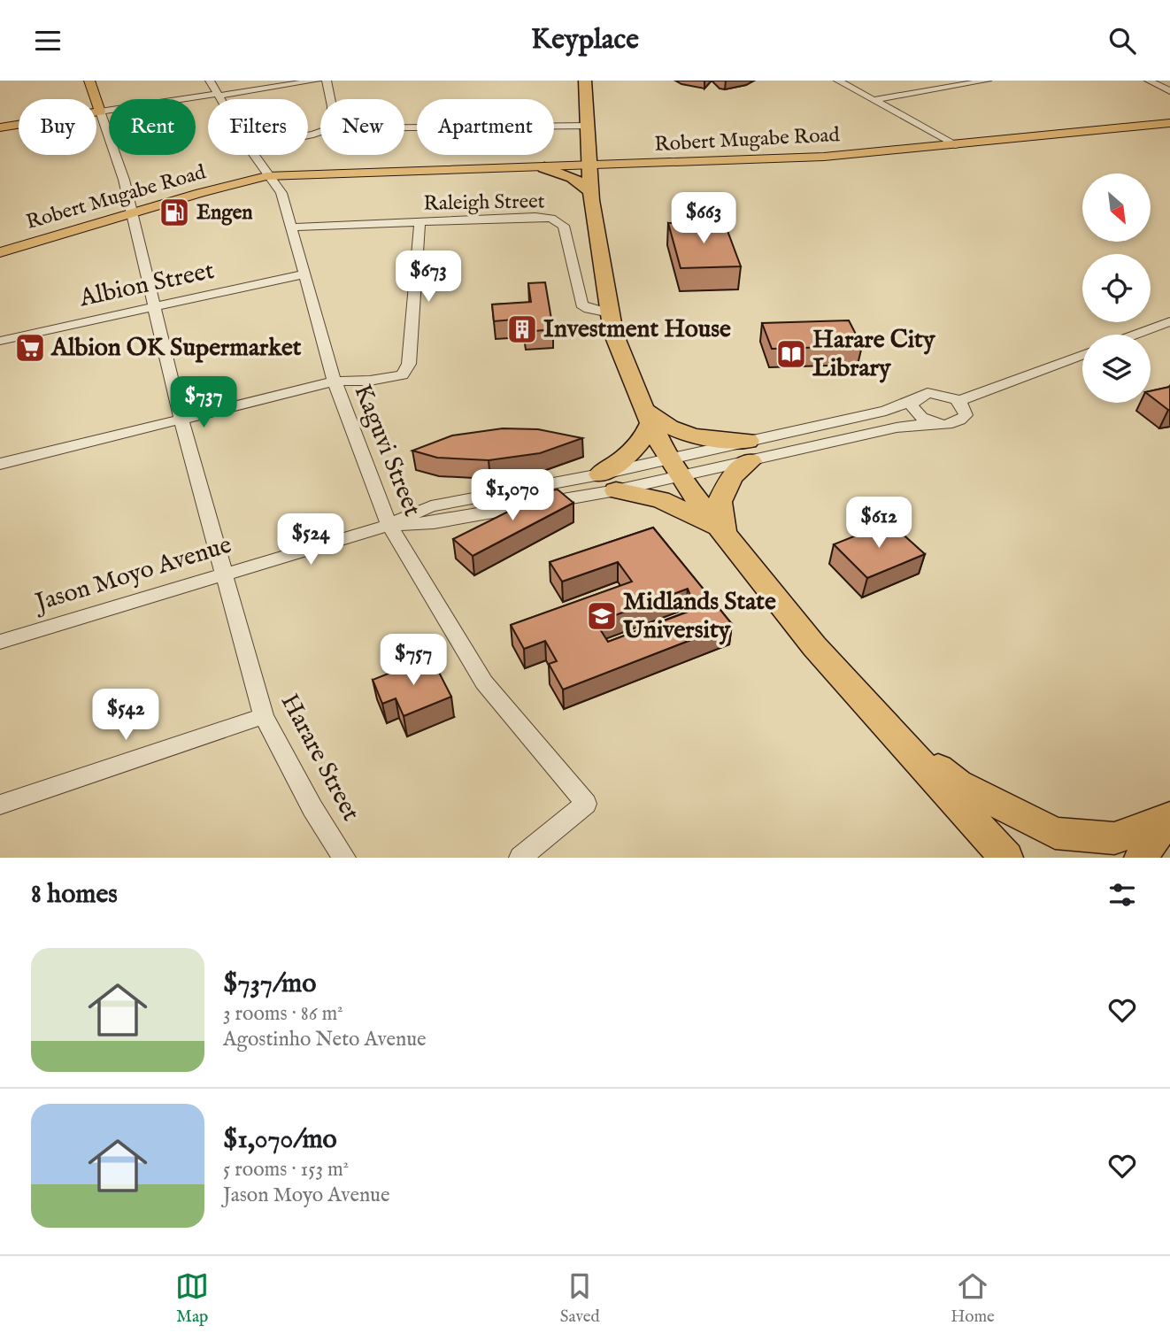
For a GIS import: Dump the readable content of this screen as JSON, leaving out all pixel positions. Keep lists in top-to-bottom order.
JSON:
{
  "streets": {
    "main road": ["Robert Mugabe Road"],
    "street": [
      "Raleigh Street",
      "Albion Street",
      "Kaguvi Street",
      "Jason Moyo Avenue",
      "Harare Street"
    ]
  },
  "crossings": [
    ["Robert Mugabe Road", "Kaguvi Street"],
    ["Robert Mugabe Road", "Harare Street"],
    ["Raleigh Street", "Kaguvi Street"],
    ["Albion Street", "Kaguvi Street"],
    ["Albion Street", "Harare Street"],
    ["Kaguvi Street", "Jason Moyo Avenue"],
    ["Jason Moyo Avenue", "Harare Street"]
  ],
  "places": {
    "fuel station": ["Engen"],
    "building": ["Investment House"],
    "supermarket": ["Albion OK Supermarket"],
    "library": ["Harare City Library"],
    "school or university": ["Midlands State University"]
  },
  "north": "bottom right",
  "page": {
    "header": "Keyplace",
    "chip": [
      "Buy",
      "Rent",
      "Filters",
      "New",
      "Apartment"
    ],
    "price": [
      "$663",
      "$673",
      "$737",
      "$1,070",
      "$612",
      "$524",
      "$757",
      "$542"
    ],
    "heading": "8 homes",
    "list": [
      {
        "name": "$737/mo",
        "note": "3 rooms · 86 m² · Agostinho Neto Avenue"
      },
      {
        "name": "$1,070/mo",
        "note": "5 rooms · 153 m² · Jason Moyo Avenue"
      }
    ],
    "tabs": ["Map", "Saved", "Home"]
  }
}
